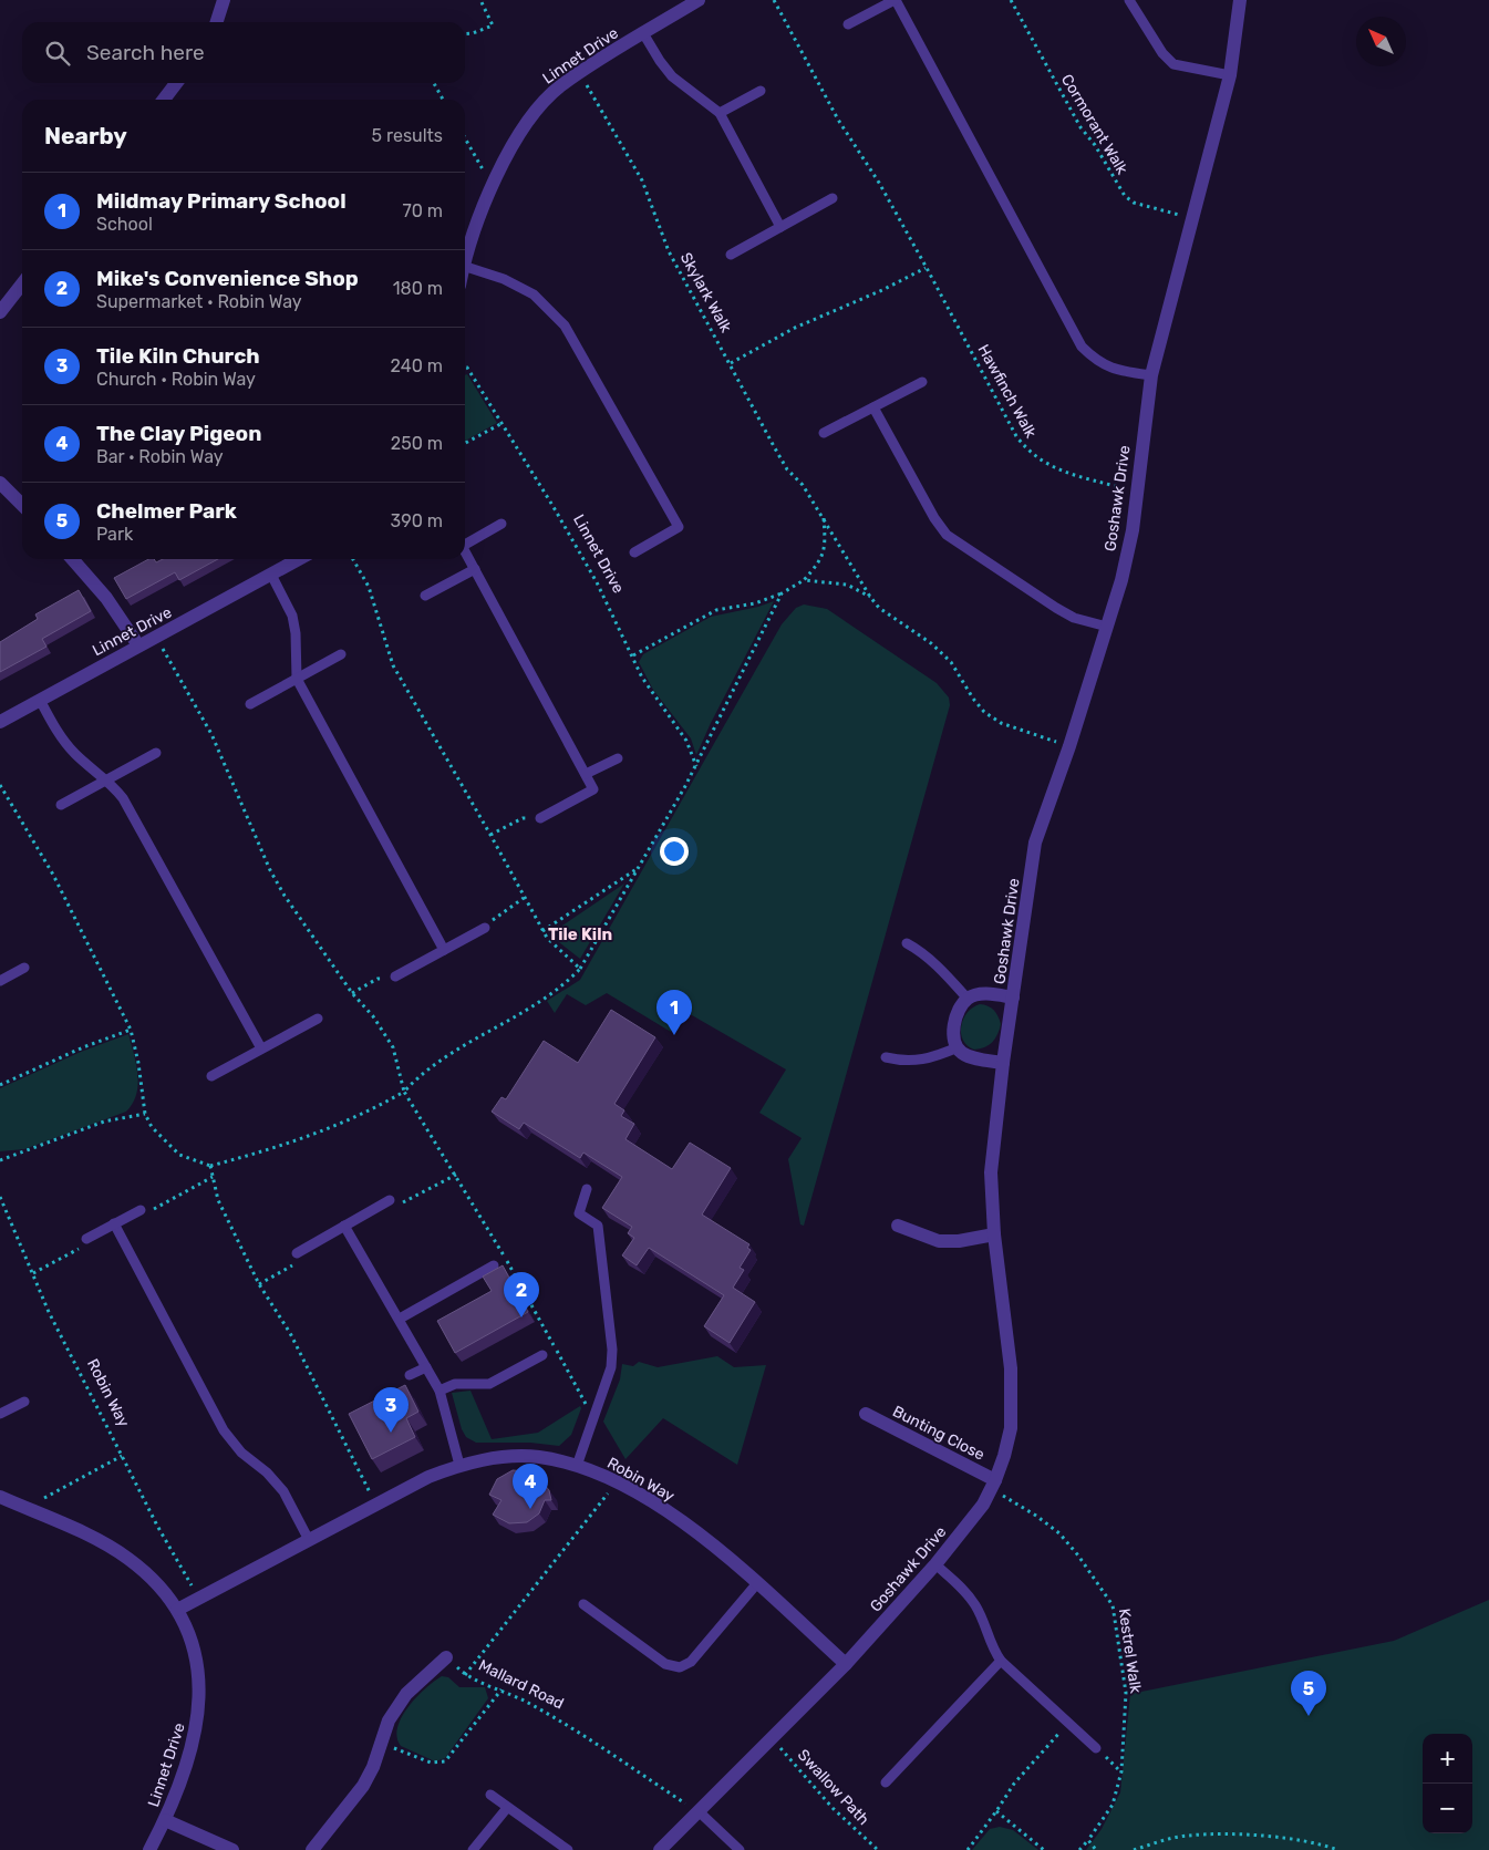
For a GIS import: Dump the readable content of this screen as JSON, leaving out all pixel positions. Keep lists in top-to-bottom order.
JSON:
{
  "streets": {
    "street": [
      "Linnet Drive",
      "Goshawk Drive",
      "Robin Way",
      "Bunting Close"
    ],
    "path": [
      "Cormorant Walk",
      "Skylark Walk",
      "Hawfinch Walk",
      "Kestrel Walk",
      "Mallard Road",
      "Swallow Path"
    ]
  },
  "crossings": [
    ["Linnet Drive", "Skylark Walk"],
    ["Linnet Drive", "Robin Way"],
    ["Cormorant Walk", "Goshawk Drive"],
    ["Skylark Walk", "Goshawk Drive"],
    ["Hawfinch Walk", "Goshawk Drive"],
    ["Goshawk Drive", "Robin Way"],
    ["Goshawk Drive", "Bunting Close"],
    ["Goshawk Drive", "Kestrel Walk"],
    ["Goshawk Drive", "Mallard Road"],
    ["Goshawk Drive", "Swallow Path"],
    ["Bunting Close", "Kestrel Walk"]
  ],
  "districts": ["Tile Kiln"],
  "north": "top left",
  "page": {
    "search": "Search here",
    "heading": ["Nearby", "5 results"],
    "list": [
      {
        "mark": "1",
        "name": "Mildmay Primary School",
        "note": "School",
        "value": "70 m"
      },
      {
        "mark": "2",
        "name": "Mike's Convenience Shop",
        "note": "Supermarket · Robin Way",
        "value": "180 m"
      },
      {
        "mark": "3",
        "name": "Tile Kiln Church",
        "note": "Church · Robin Way",
        "value": "240 m"
      },
      {
        "mark": "4",
        "name": "The Clay Pigeon",
        "note": "Bar · Robin Way",
        "value": "250 m"
      },
      {
        "mark": "5",
        "name": "Chelmer Park",
        "note": "Park",
        "value": "390 m"
      }
    ],
    "pins": [
      "1",
      "2",
      "3",
      "4",
      "5"
    ],
    "map_buttons": ["+", "−"]
  }
}
